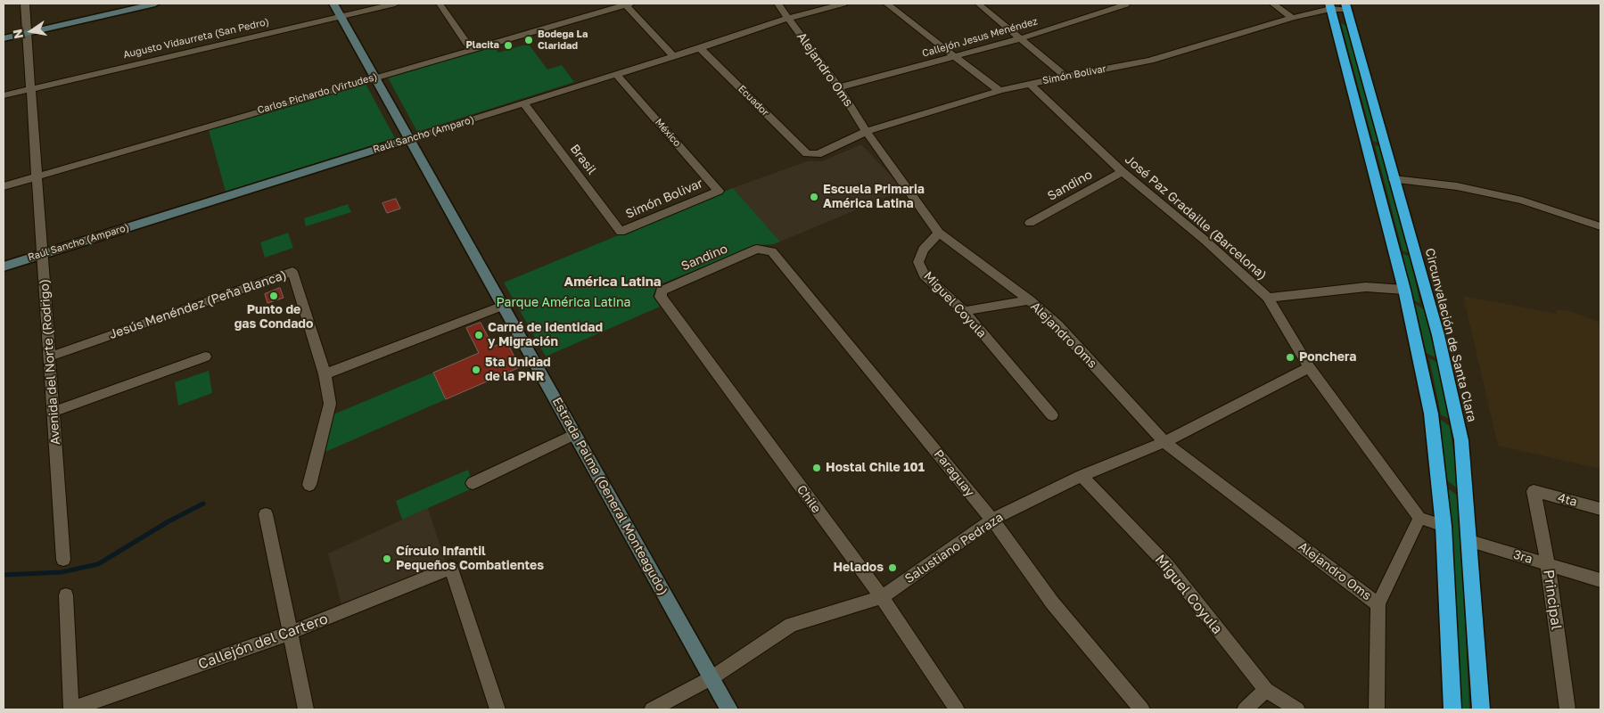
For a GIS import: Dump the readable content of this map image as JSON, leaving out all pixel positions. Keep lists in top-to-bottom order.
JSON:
{
  "streets": {
    "highway": ["Circunvalación de Santa Clara"],
    "street": [
      "Callejón Jesus Menéndez",
      "Augusto Vidaurreta (San Pedro)",
      "Alejandro Oms",
      "Simón Bolivar",
      "Carlos Pichardo (Virtudes)",
      "Ecuador",
      "México",
      "Raúl Sancho (Amparo)",
      "Brasil",
      "Sandino",
      "José Paz Gradaille (Barcelona)",
      "Jesús Menéndez (Peña Blanca)",
      "Miguel Coyula",
      "Avenida del Norte (Rodrigo)",
      "Paraguay",
      "Estrada Palma (General Monteagudo)",
      "Chile",
      "4ta",
      "Salustiano Pedraza",
      "3ra",
      "Principal",
      "Callejón del Cartero"
    ]
  },
  "crossings": [
    ["Callejón Jesus Menéndez", "Alejandro Oms"],
    ["Augusto Vidaurreta (San Pedro)", "Avenida del Norte (Rodrigo)"],
    ["Augusto Vidaurreta (San Pedro)", "Estrada Palma (General Monteagudo)"],
    ["Alejandro Oms", "Simón Bolivar"],
    ["Alejandro Oms", "Raúl Sancho (Amparo)"],
    ["Alejandro Oms", "Miguel Coyula"],
    ["Alejandro Oms", "Salustiano Pedraza"],
    ["Simón Bolivar", "Ecuador"],
    ["Simón Bolivar", "México"],
    ["Simón Bolivar", "Brasil"],
    ["Simón Bolivar", "José Paz Gradaille (Barcelona)"],
    ["Simón Bolivar", "Circunvalación de Santa Clara"],
    ["Carlos Pichardo (Virtudes)", "Avenida del Norte (Rodrigo)"],
    ["Carlos Pichardo (Virtudes)", "Estrada Palma (General Monteagudo)"],
    ["Ecuador", "Raúl Sancho (Amparo)"],
    ["México", "Raúl Sancho (Amparo)"],
    ["Raúl Sancho (Amparo)", "Brasil"],
    ["Raúl Sancho (Amparo)", "Avenida del Norte (Rodrigo)"],
    ["Raúl Sancho (Amparo)", "Estrada Palma (General Monteagudo)"],
    ["Sandino", "José Paz Gradaille (Barcelona)"],
    ["Sandino", "Paraguay"],
    ["Sandino", "Chile"],
    ["José Paz Gradaille (Barcelona)", "Salustiano Pedraza"],
    ["Jesús Menéndez (Peña Blanca)", "Avenida del Norte (Rodrigo)"],
    ["Miguel Coyula", "Salustiano Pedraza"],
    ["Circunvalación de Santa Clara", "3ra"],
    ["Paraguay", "Salustiano Pedraza"],
    ["Estrada Palma (General Monteagudo)", "Salustiano Pedraza"],
    ["Chile", "Salustiano Pedraza"],
    ["4ta", "Principal"],
    ["3ra", "Principal"]
  ],
  "districts": ["América Latina"],
  "parks": ["Parque América Latina"],
  "places": [
    "Bodega La Claridad",
    "Placita",
    "Escuela Primaria América Latina",
    "Punto de gas Condado",
    "Carné de Identidad y Migración",
    "Ponchera",
    "5ta Unidad de la PNR",
    "Hostal Chile 101",
    "Círculo Infantil Pequeños Combatientes",
    "Helados"
  ],
  "north": "left"
}
